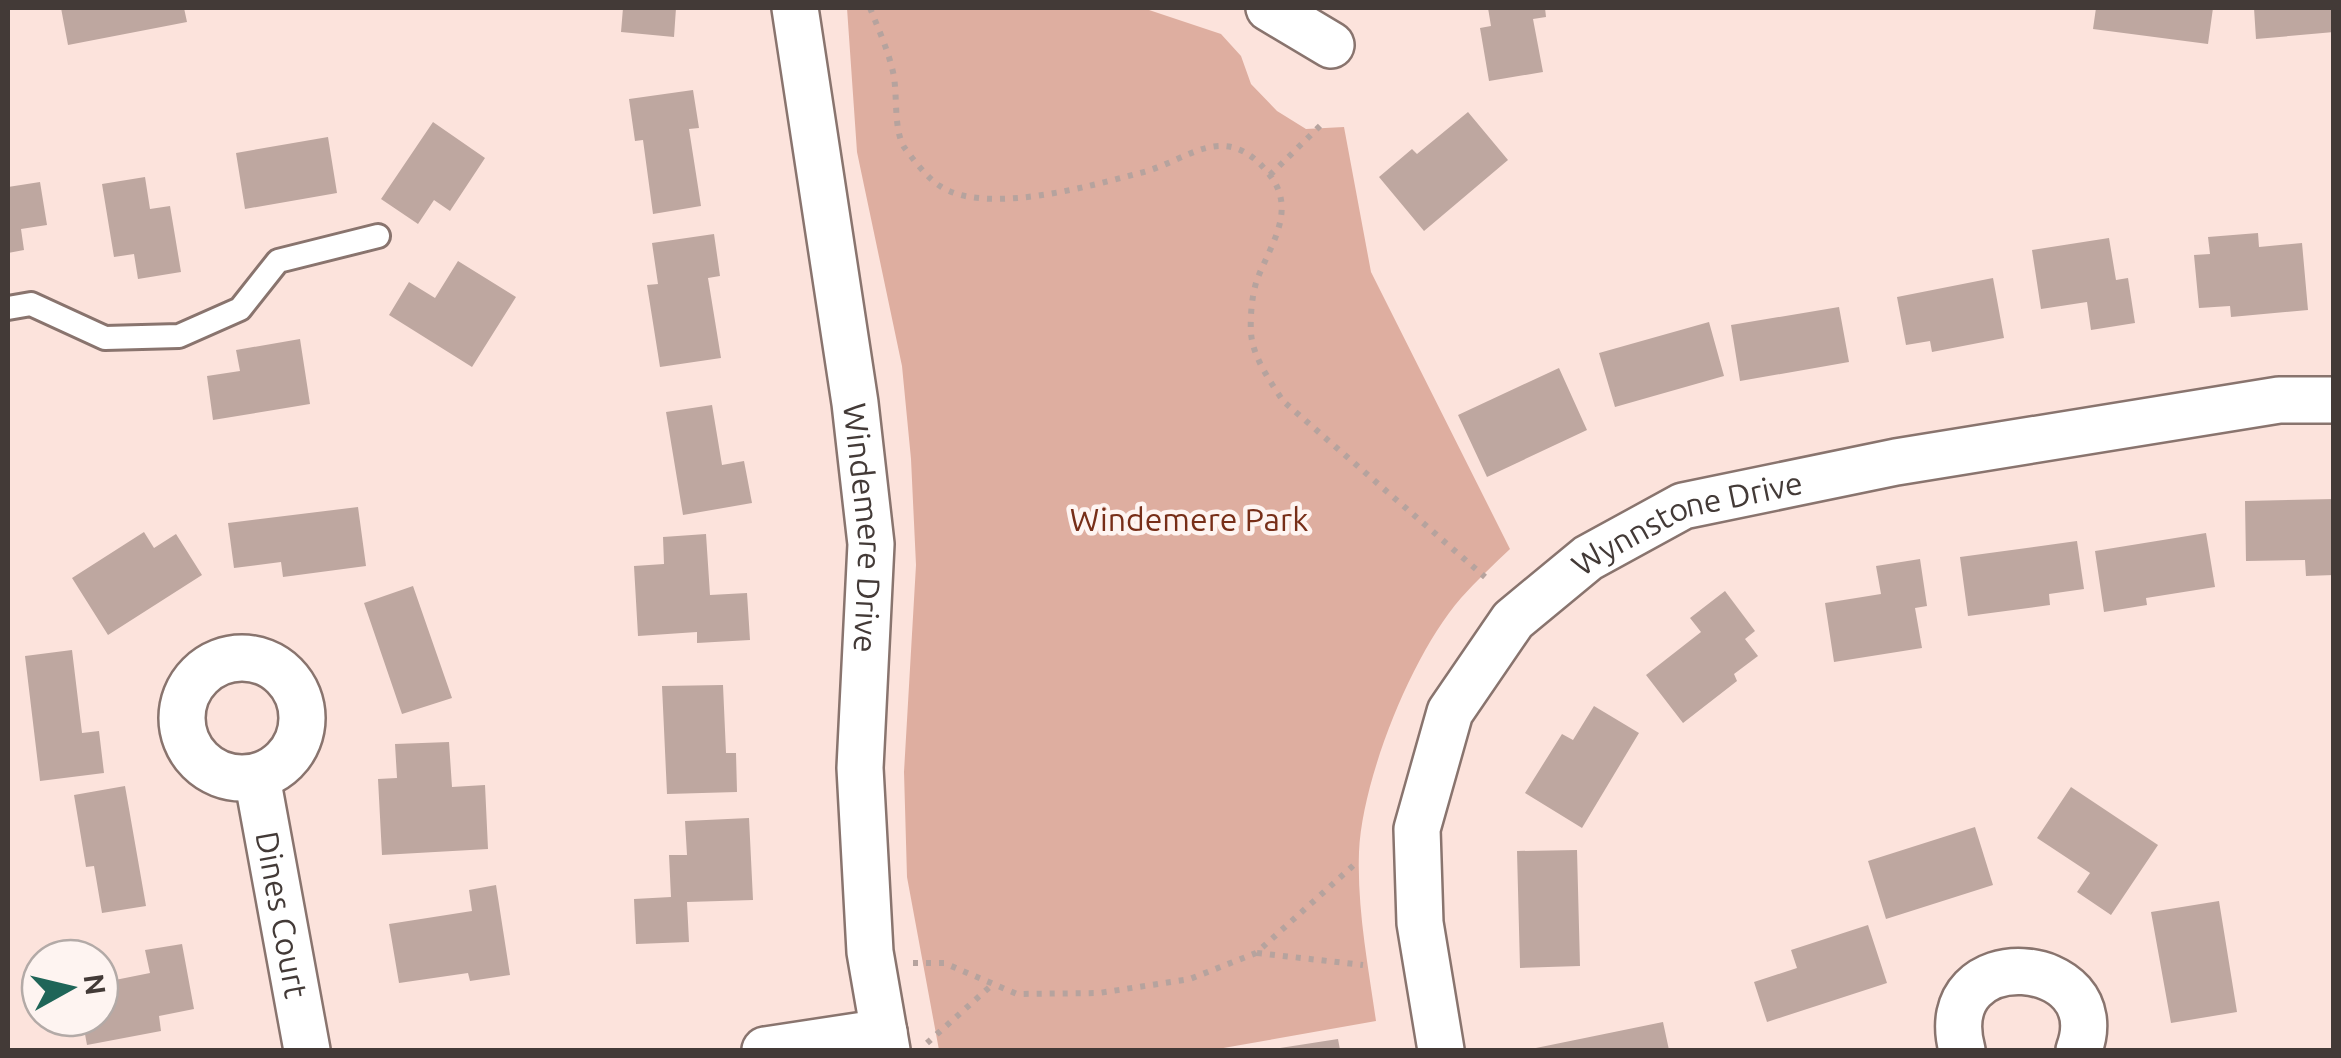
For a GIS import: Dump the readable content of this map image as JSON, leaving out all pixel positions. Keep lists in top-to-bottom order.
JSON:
{
  "streets": {
    "street": ["Windemere Drive", "Wynnstone Drive", "Dines Court"]
  },
  "parks": ["Windemere Park"],
  "north": "right"
}
